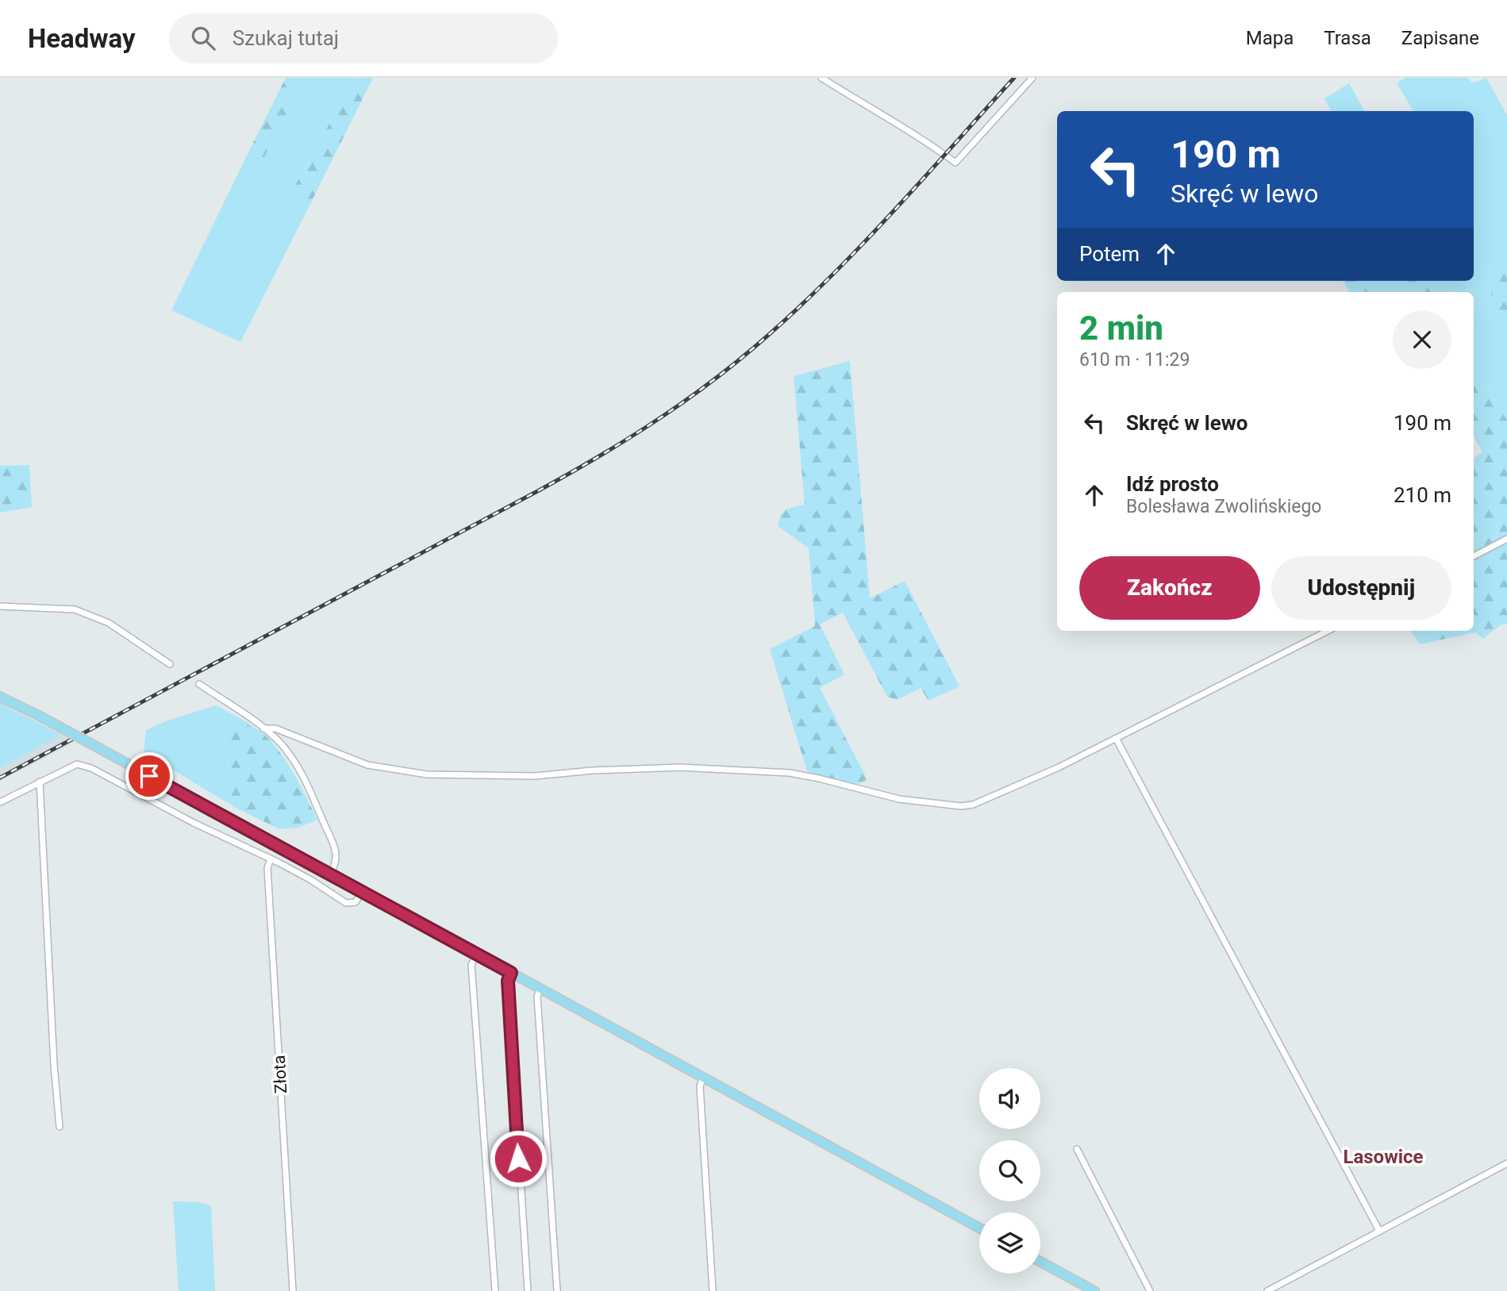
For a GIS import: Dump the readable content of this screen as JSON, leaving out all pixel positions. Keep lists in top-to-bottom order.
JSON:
{
  "streets": {
    "street": ["Złota"]
  },
  "districts": ["Lasowice"],
  "page": {
    "header": "Headway",
    "search": "Szukaj tutaj",
    "nav": ["Mapa", "Trasa", "Zapisane"],
    "turn": ["190 m", "Skręć w lewo"],
    "then": "Potem",
    "heading": ["2 min", "610 m · 11:29"],
    "list": [
      {
        "name": "Skręć w lewo",
        "value": "190 m"
      },
      {
        "name": "Idź prosto",
        "note": "Bolesława Zwolińskiego",
        "value": "210 m"
      }
    ],
    "buttons": ["Zakończ", "Udostępnij"]
  }
}
